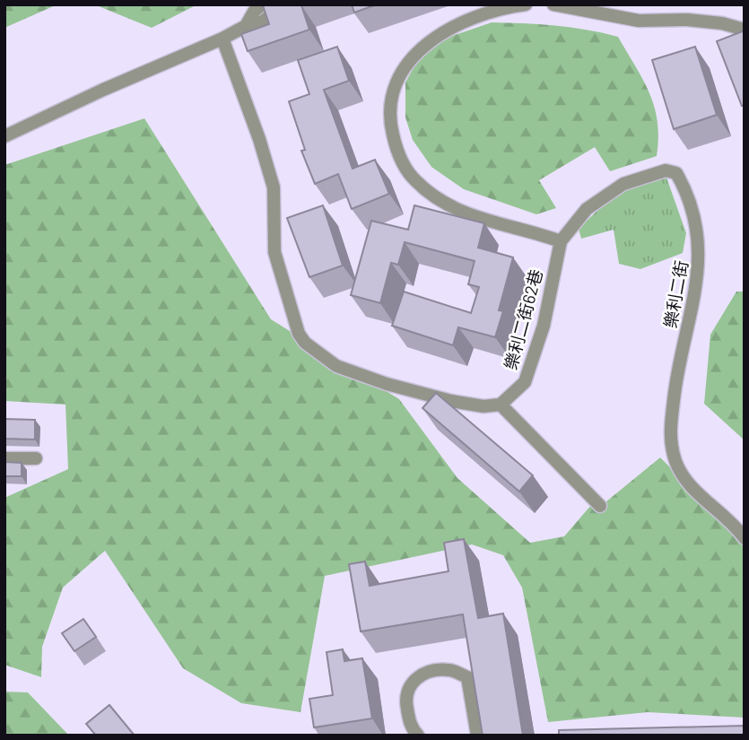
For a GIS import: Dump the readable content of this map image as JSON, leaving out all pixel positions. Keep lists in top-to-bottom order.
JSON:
{
  "streets": {
    "street": ["樂利二街", "樂利二街62巷"]
  },
  "crossings": [
    ["樂利二街", "樂利二街62巷"]
  ]
}
